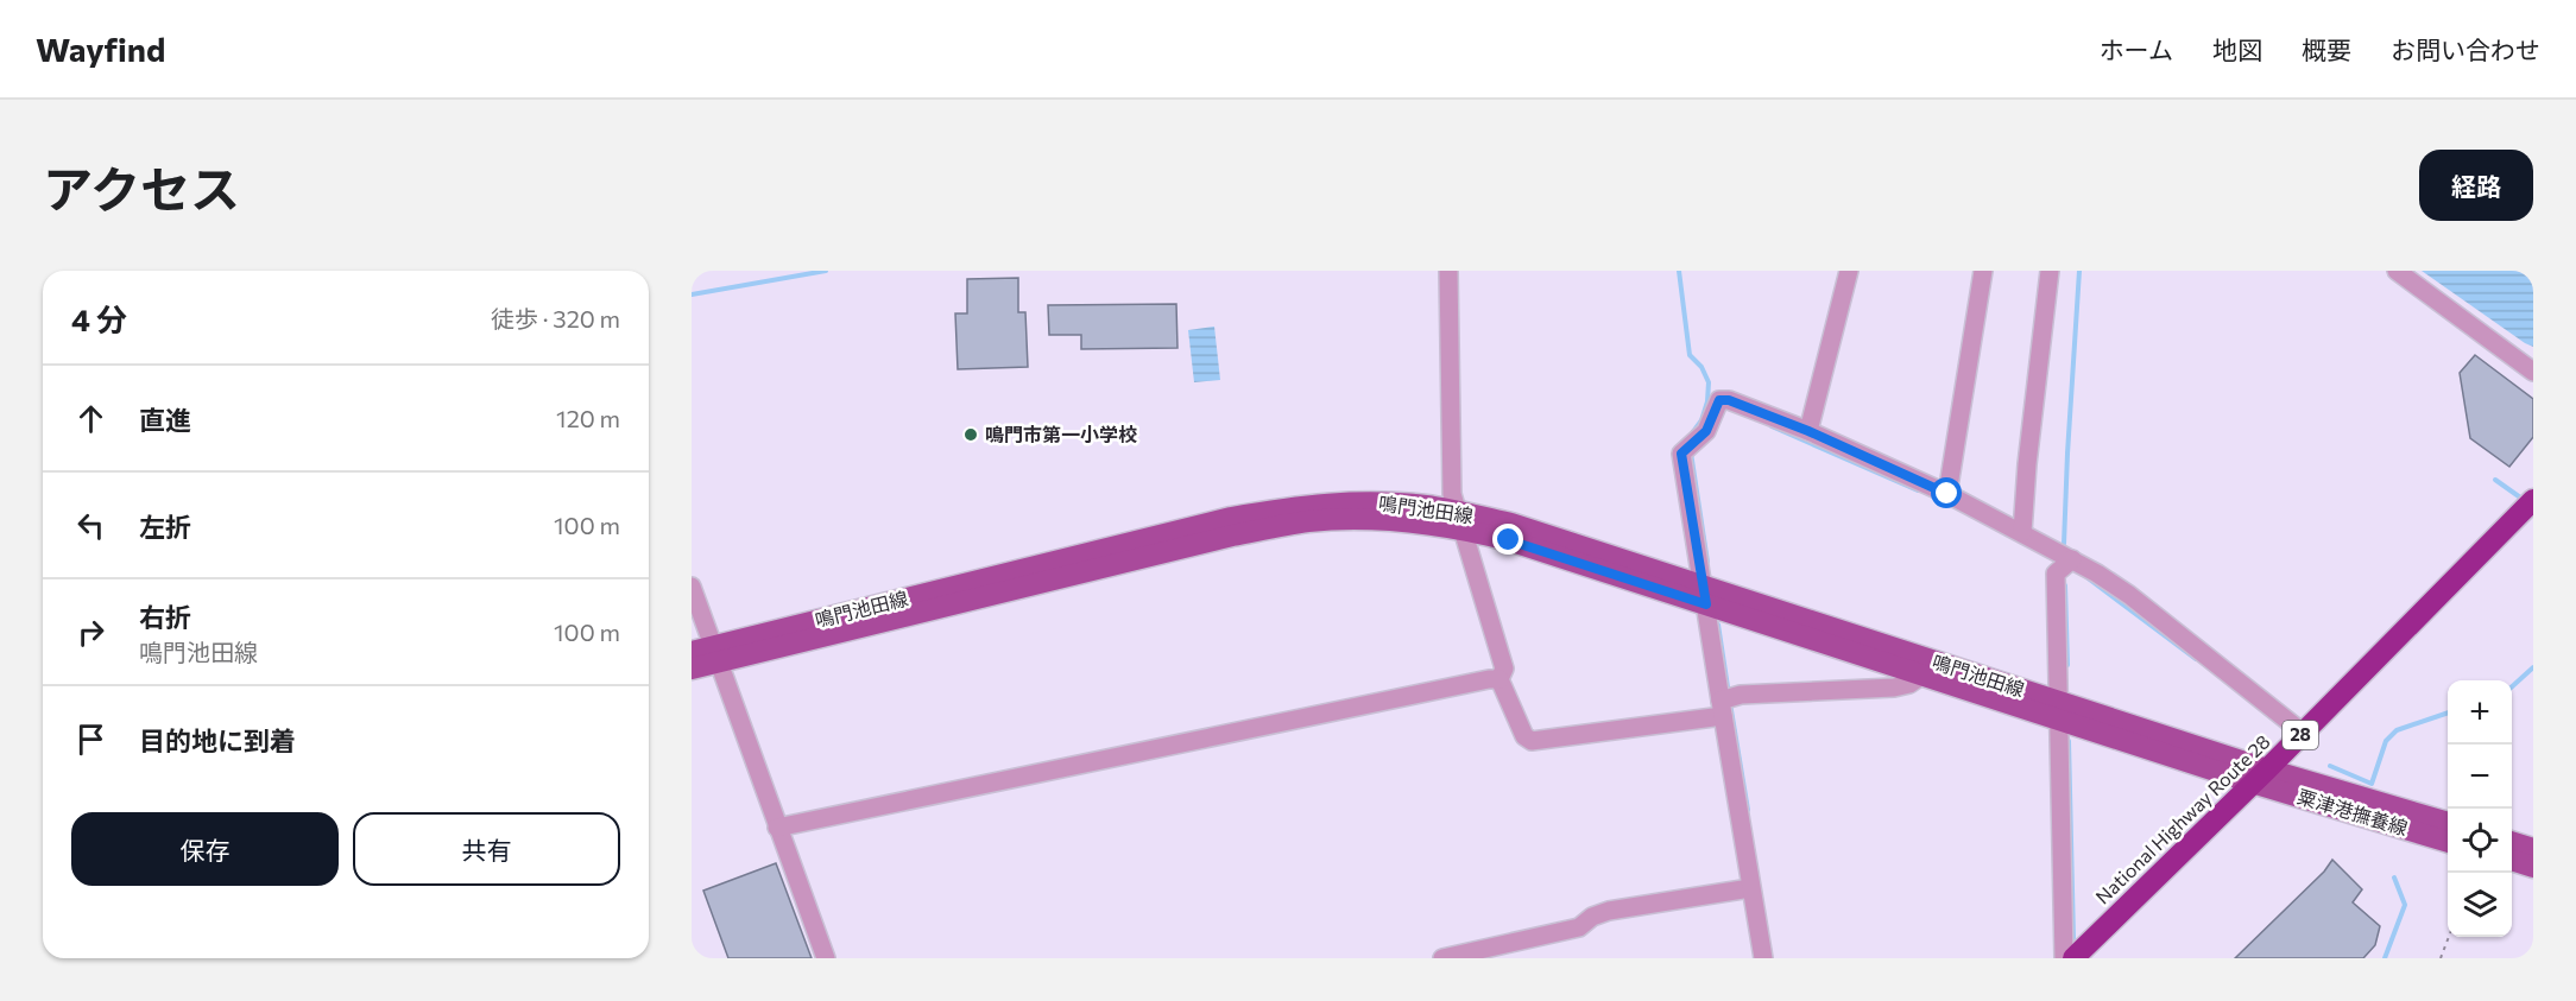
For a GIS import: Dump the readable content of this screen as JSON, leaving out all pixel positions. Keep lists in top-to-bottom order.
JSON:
{
  "streets": {
    "highway": ["28", "National Highway Route 28"],
    "main road": ["鳴門池田線", "粟津港撫養線"]
  },
  "crossings": [
    ["鳴門池田線", "粟津港撫養線"],
    ["鳴門池田線", "National Highway Route 28"],
    ["粟津港撫養線", "National Highway Route 28"]
  ],
  "places": ["鳴門市第一小学校"],
  "page": {
    "header": "Wayfind",
    "nav": [
      "ホーム",
      "地図",
      "概要",
      "お問い合わせ"
    ],
    "title": "アクセス",
    "buttons": [
      "経路",
      ["保存", "共有"]
    ],
    "heading": ["4 分", "徒歩 · 320 m"],
    "list": [
      ["直進", "120 m"],
      ["左折", "100 m"],
      ["右折", "鳴門池田線", "100 m"],
      "目的地に到着"
    ],
    "map_buttons": ["+", "−"]
  }
}
